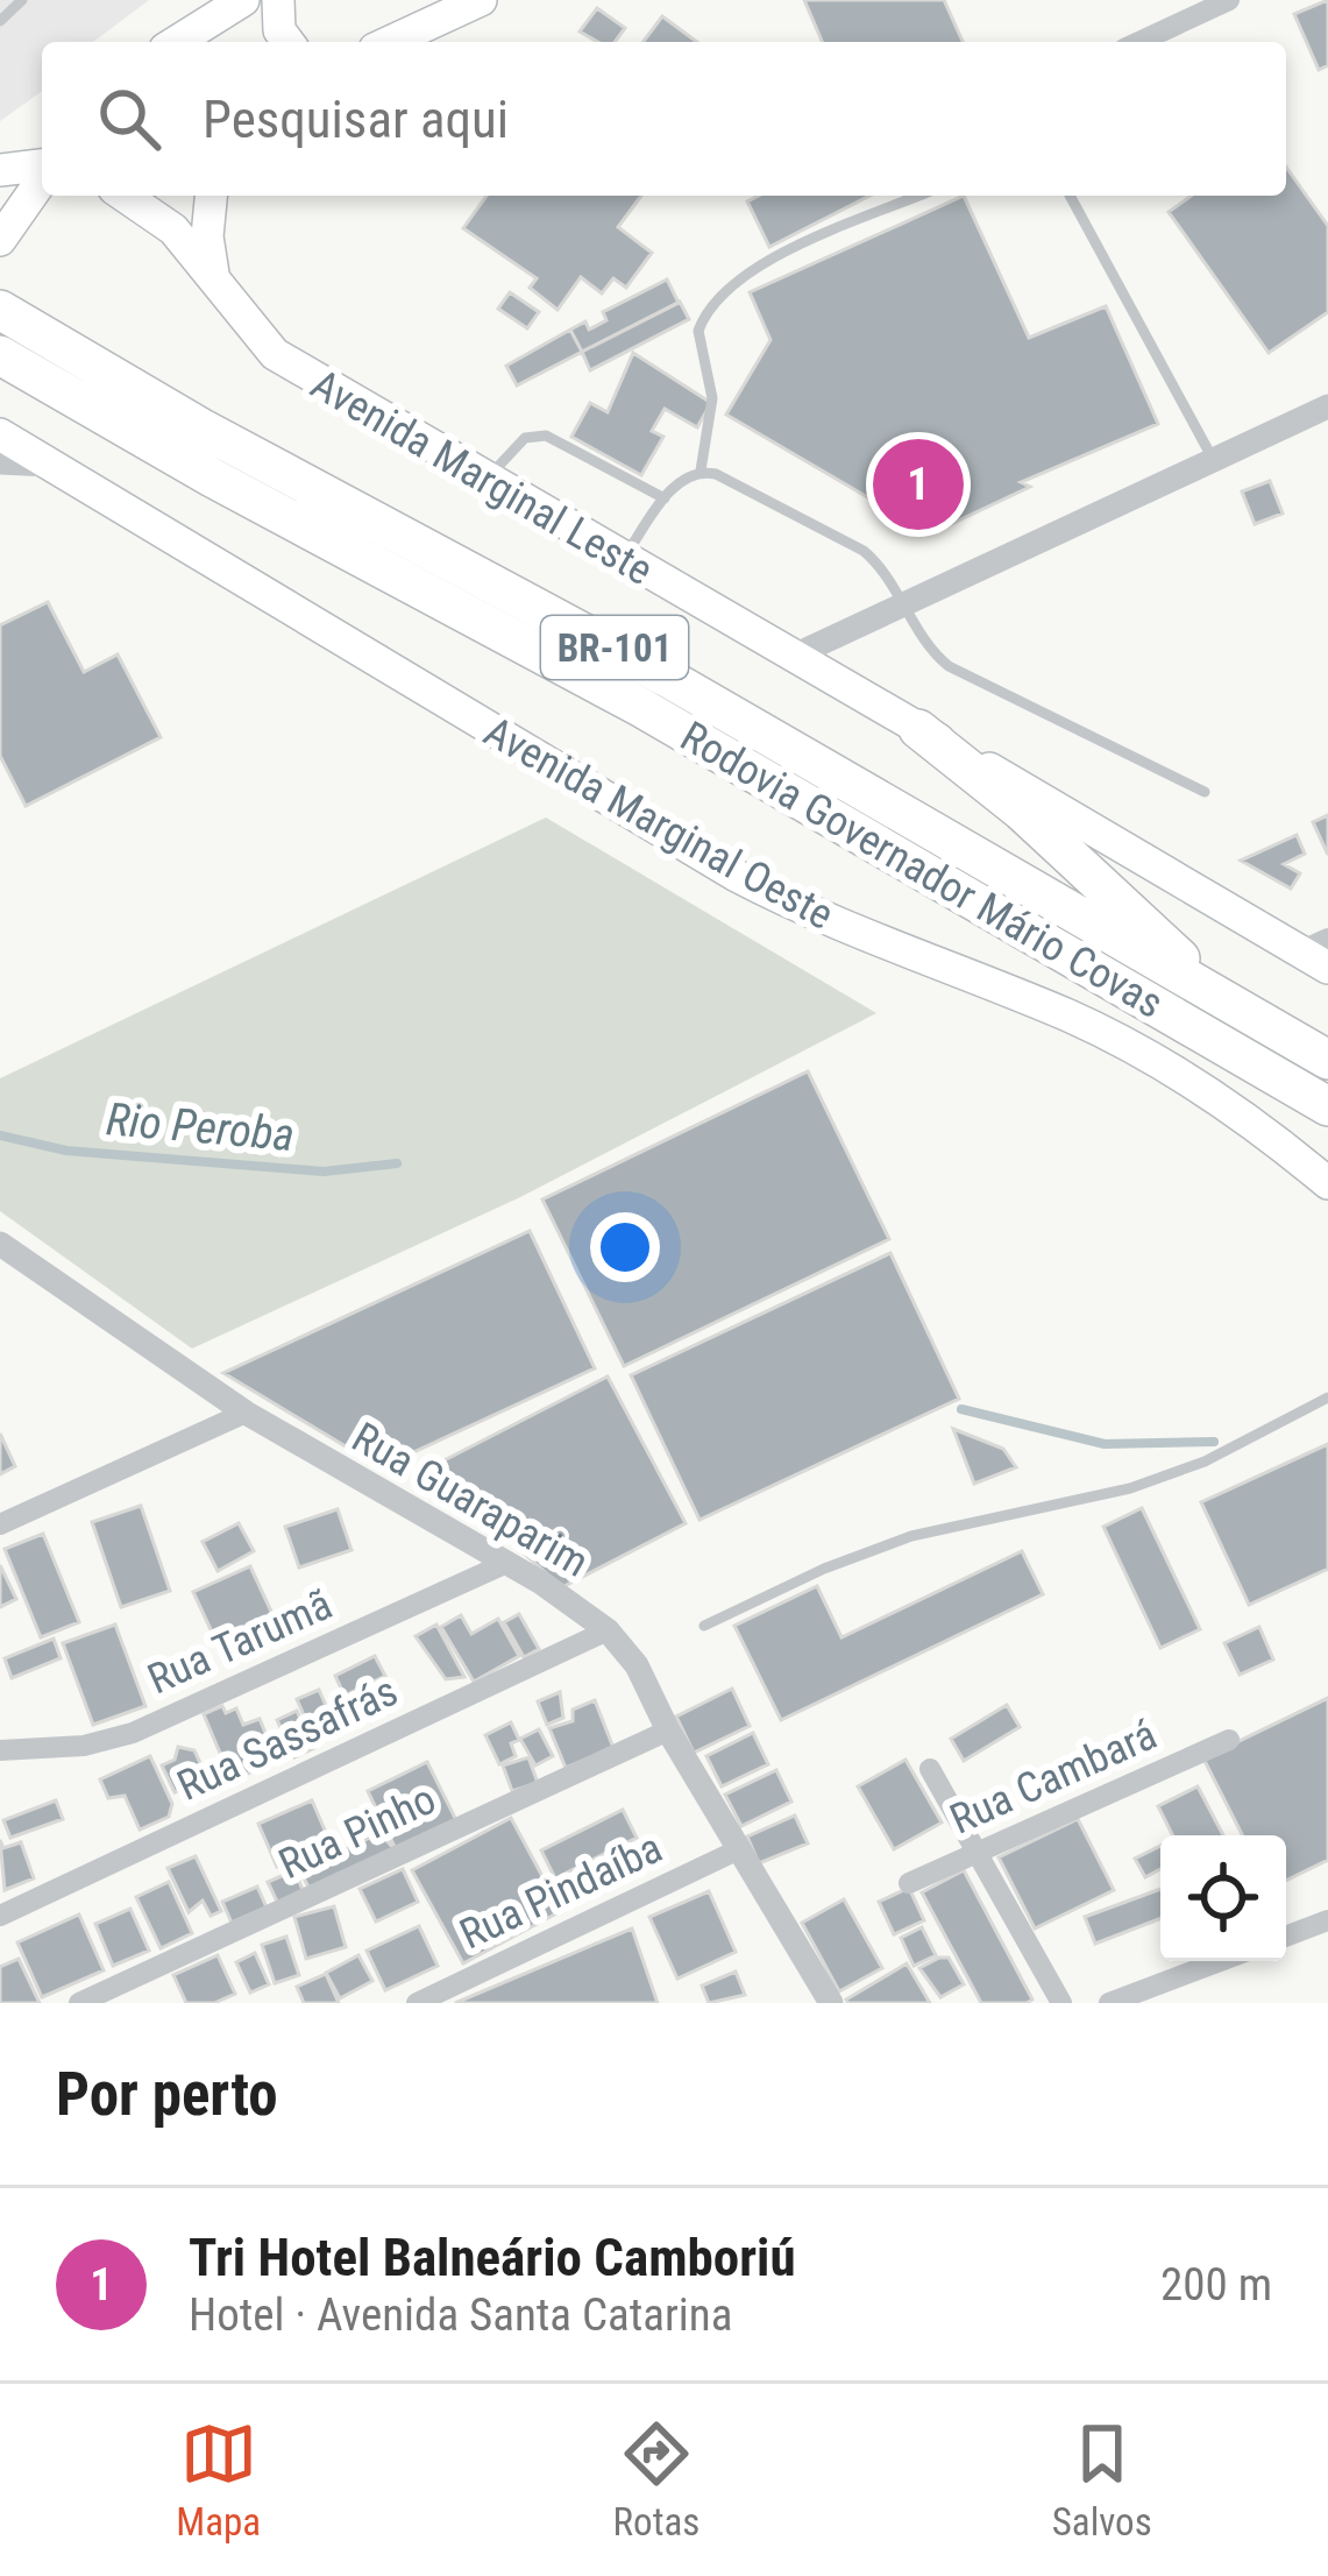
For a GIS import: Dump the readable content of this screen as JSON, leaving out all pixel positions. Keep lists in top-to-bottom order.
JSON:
{
  "streets": {
    "highway": ["BR-101", "Rodovia Governador Mário Covas"],
    "main road": ["Avenida Marginal Leste", "Avenida Marginal Oeste"],
    "street": [
      "Rua Guaraparim",
      "Rua Tarumã",
      "Rua Sassafrás",
      "Rua Cambará",
      "Rua Pinho",
      "Rua Pindaíba"
    ]
  },
  "crossings": [
    ["Rua Guaraparim", "Rua Tarumã"],
    ["Rua Guaraparim", "Rua Sassafrás"],
    ["Rua Guaraparim", "Rua Pinho"],
    ["Rua Guaraparim", "Rua Pindaíba"]
  ],
  "water": ["Rio Peroba"],
  "page": {
    "search": "Pesquisar aqui",
    "pins": "1",
    "heading": "Por perto",
    "list": [
      {
        "mark": "1",
        "name": "Tri Hotel Balneário Camboriú",
        "note": "Hotel · Avenida Santa Catarina",
        "value": "200 m"
      }
    ],
    "nav": ["Mapa", "Rotas", "Salvos"]
  }
}
